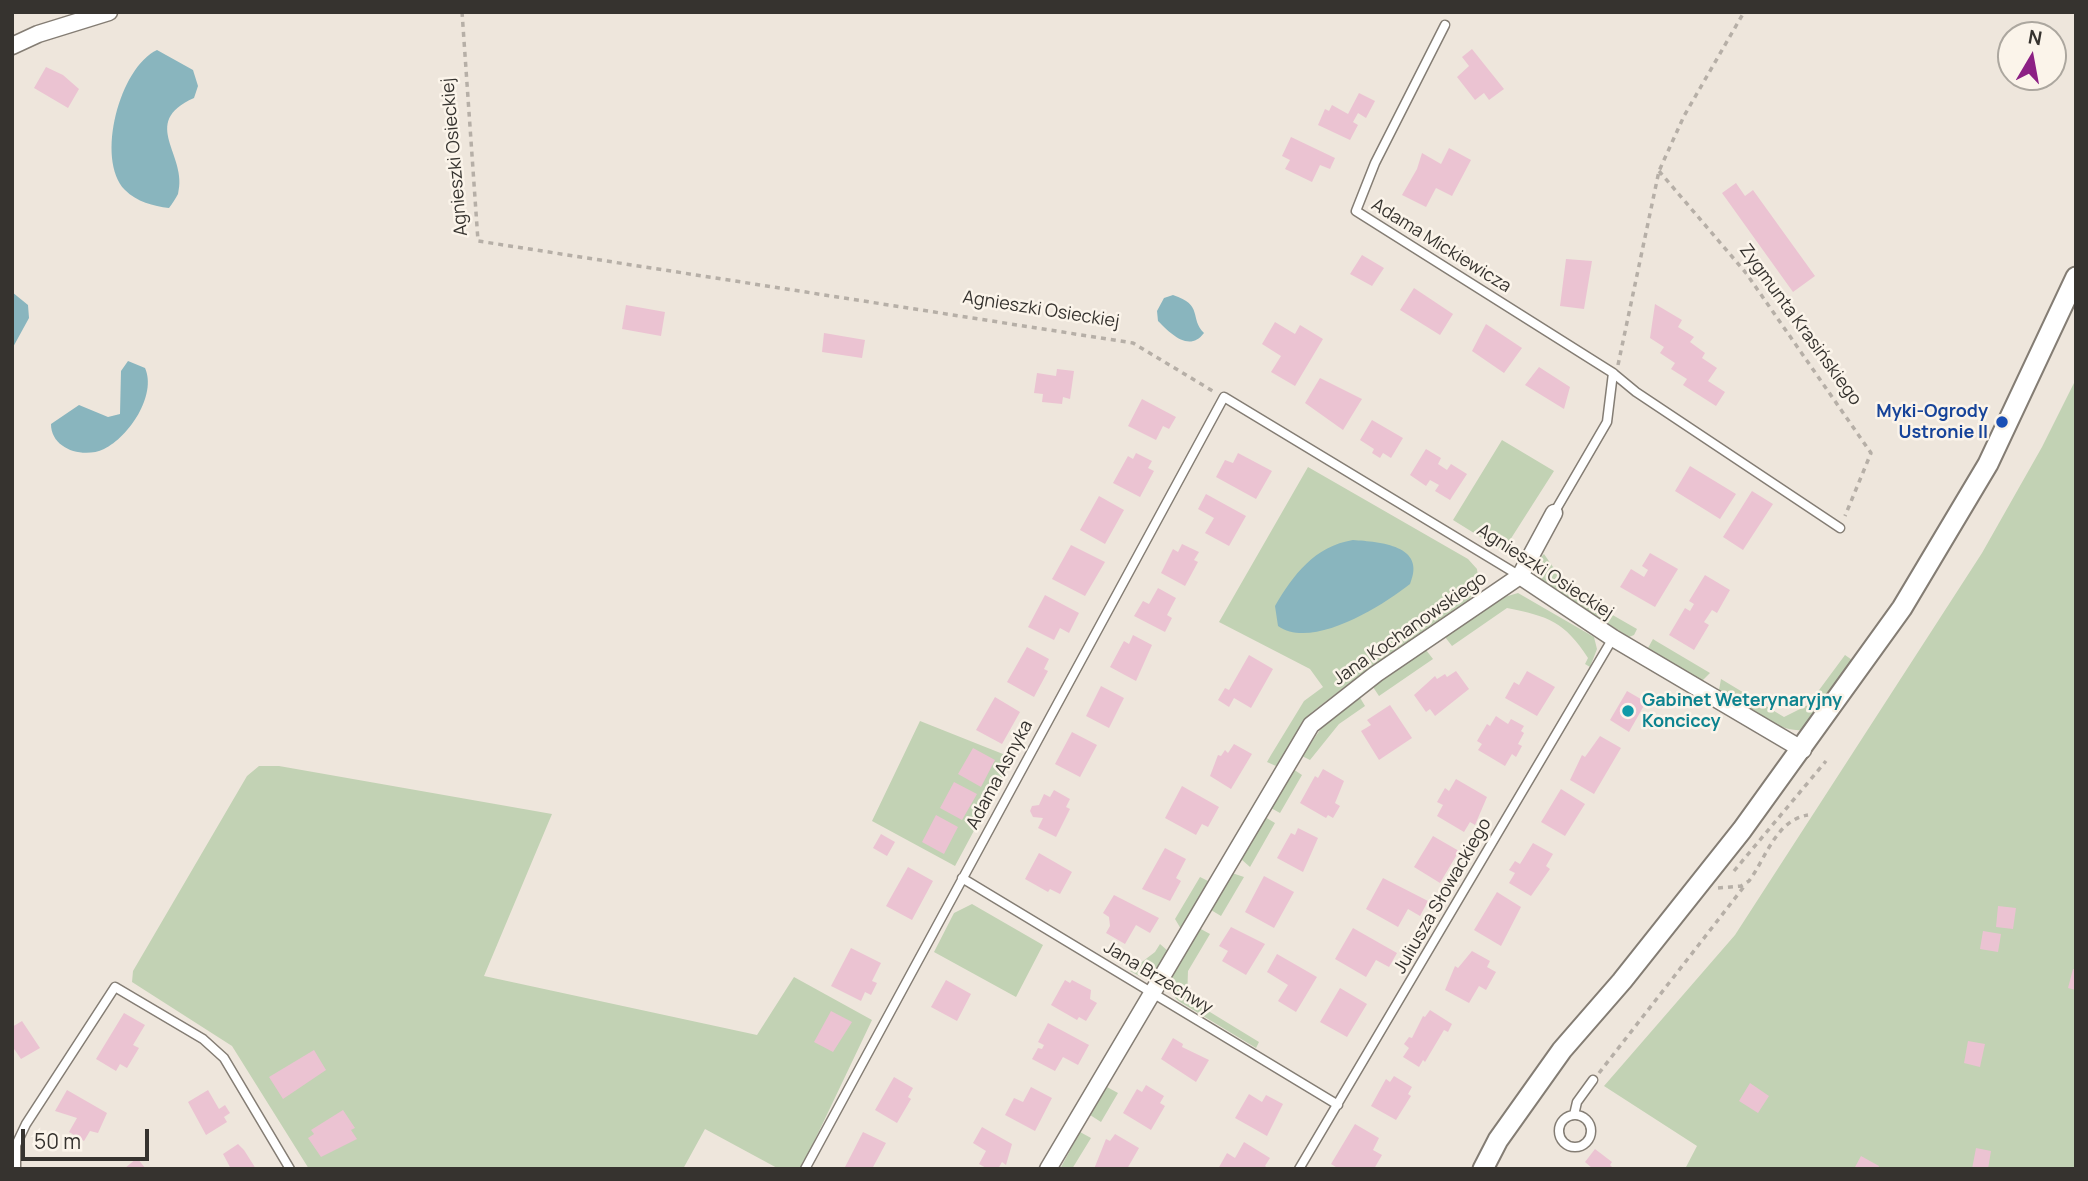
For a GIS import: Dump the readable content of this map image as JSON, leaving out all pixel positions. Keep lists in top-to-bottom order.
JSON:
{
  "streets": {
    "street": ["Agnieszki Osieckiej", "Jana Kochanowskiego"],
    "lane": [
      "Adama Mickiewicza",
      "Adama Asnyka",
      "Juliusza Słowackiego",
      "Jana Brzechwy"
    ],
    "path": ["Zygmunta Krasińskiego"]
  },
  "crossings": [
    ["Agnieszki Osieckiej", "Jana Kochanowskiego"],
    ["Agnieszki Osieckiej", "Adama Asnyka"],
    ["Agnieszki Osieckiej", "Juliusza Słowackiego"],
    ["Adama Mickiewicza", "Jana Kochanowskiego"],
    ["Jana Kochanowskiego", "Jana Brzechwy"],
    ["Adama Asnyka", "Jana Brzechwy"],
    ["Juliusza Słowackiego", "Jana Brzechwy"]
  ],
  "places": ["Myki-Ogrody Ustronie II", "Gabinet Weterynaryjny Konciccy"],
  "scale_bar": "50 m",
  "north": "top"
}
